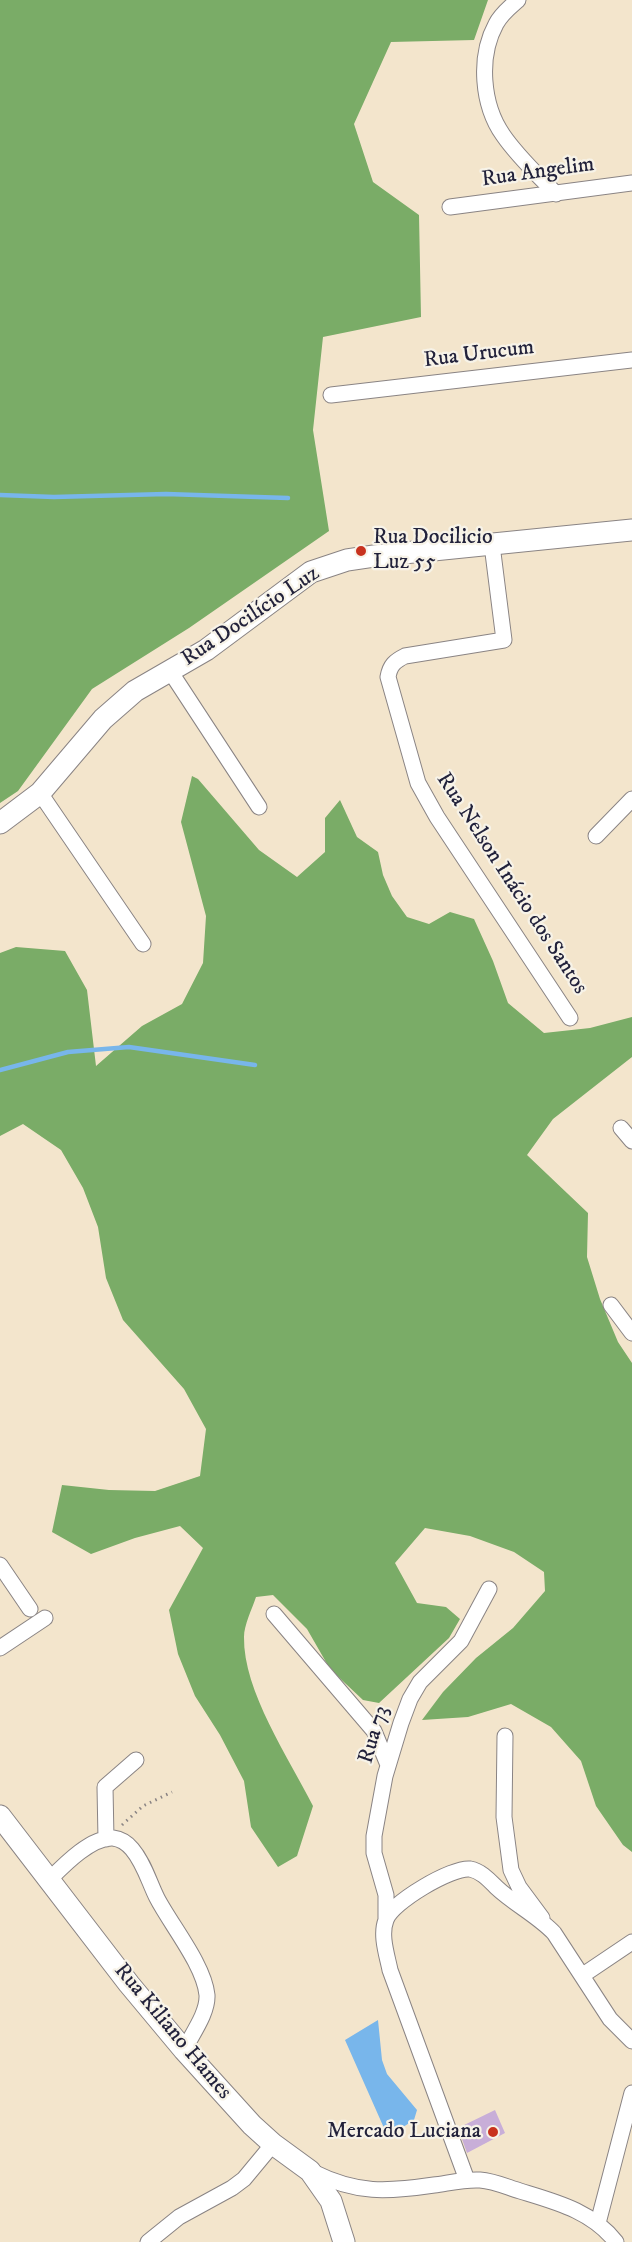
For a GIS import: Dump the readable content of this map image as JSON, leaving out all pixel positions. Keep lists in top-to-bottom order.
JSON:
{
  "streets": {
    "main road": ["Rua Docilício Luz", "Rua Kiliano Hames"],
    "street": [
      "Rua Angelim",
      "Rua Urucum",
      "Rua Nelson Inácio dos Santos",
      "Rua 73"
    ]
  },
  "crossings": [
    ["Rua Docilício Luz", "Rua Nelson Inácio dos Santos"]
  ],
  "places": ["Rua Docilicio Luz 55", "Mercado Luciana"]
}
